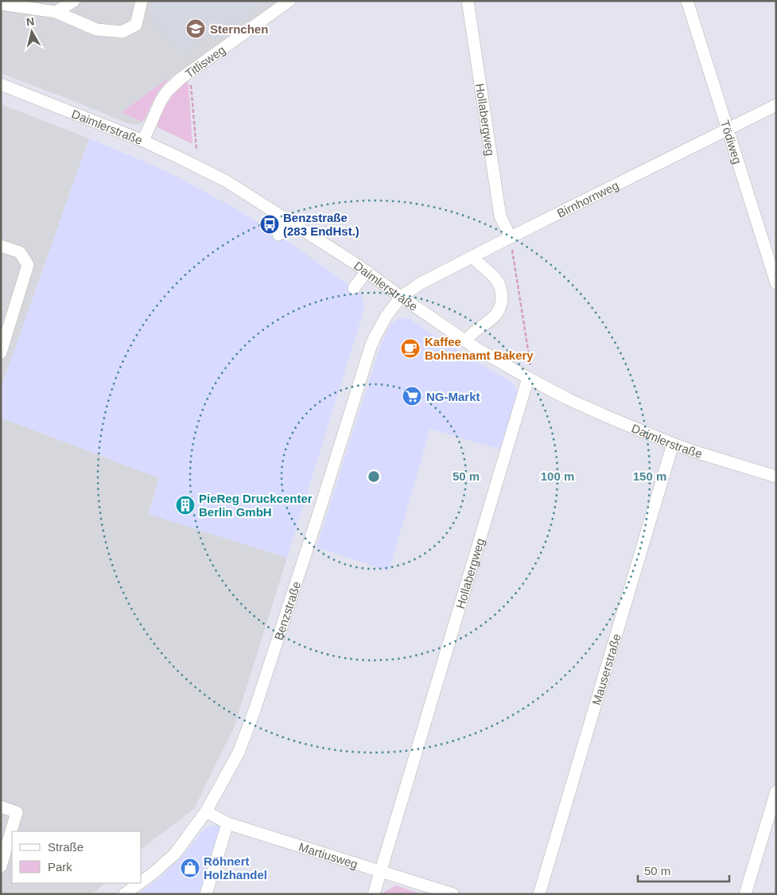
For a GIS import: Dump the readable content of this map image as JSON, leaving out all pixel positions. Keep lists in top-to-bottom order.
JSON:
{
  "streets": {
    "street": [
      "Titlisweg",
      "Hollabergweg",
      "Daimlerstraße",
      "Tödiweg",
      "Birnhornweg",
      "Benzstraße",
      "Mauserstraße",
      "Martiusweg"
    ]
  },
  "crossings": [
    ["Titlisweg", "Daimlerstraße"],
    ["Hollabergweg", "Daimlerstraße"],
    ["Hollabergweg", "Birnhornweg"],
    ["Hollabergweg", "Martiusweg"],
    ["Daimlerstraße", "Birnhornweg"],
    ["Daimlerstraße", "Benzstraße"],
    ["Daimlerstraße", "Mauserstraße"],
    ["Tödiweg", "Birnhornweg"],
    ["Birnhornweg", "Benzstraße"],
    ["Benzstraße", "Martiusweg"]
  ],
  "places": {
    "school or university": ["Sternchen"],
    "bus stop": ["Benzstraße (283 EndHst.)"],
    "cafe": ["Kaffee Bohnenamt Bakery"],
    "supermarket": ["NG-Markt"],
    "building": ["PieReg Druckcenter Berlin GmbH"],
    "shop": ["Röhnert Holzhandel"]
  },
  "legend": ["Straße", "Park"],
  "scale_bar": "50 m",
  "north": "top",
  "rings": ["50 m", "100 m", "150 m"]
}
